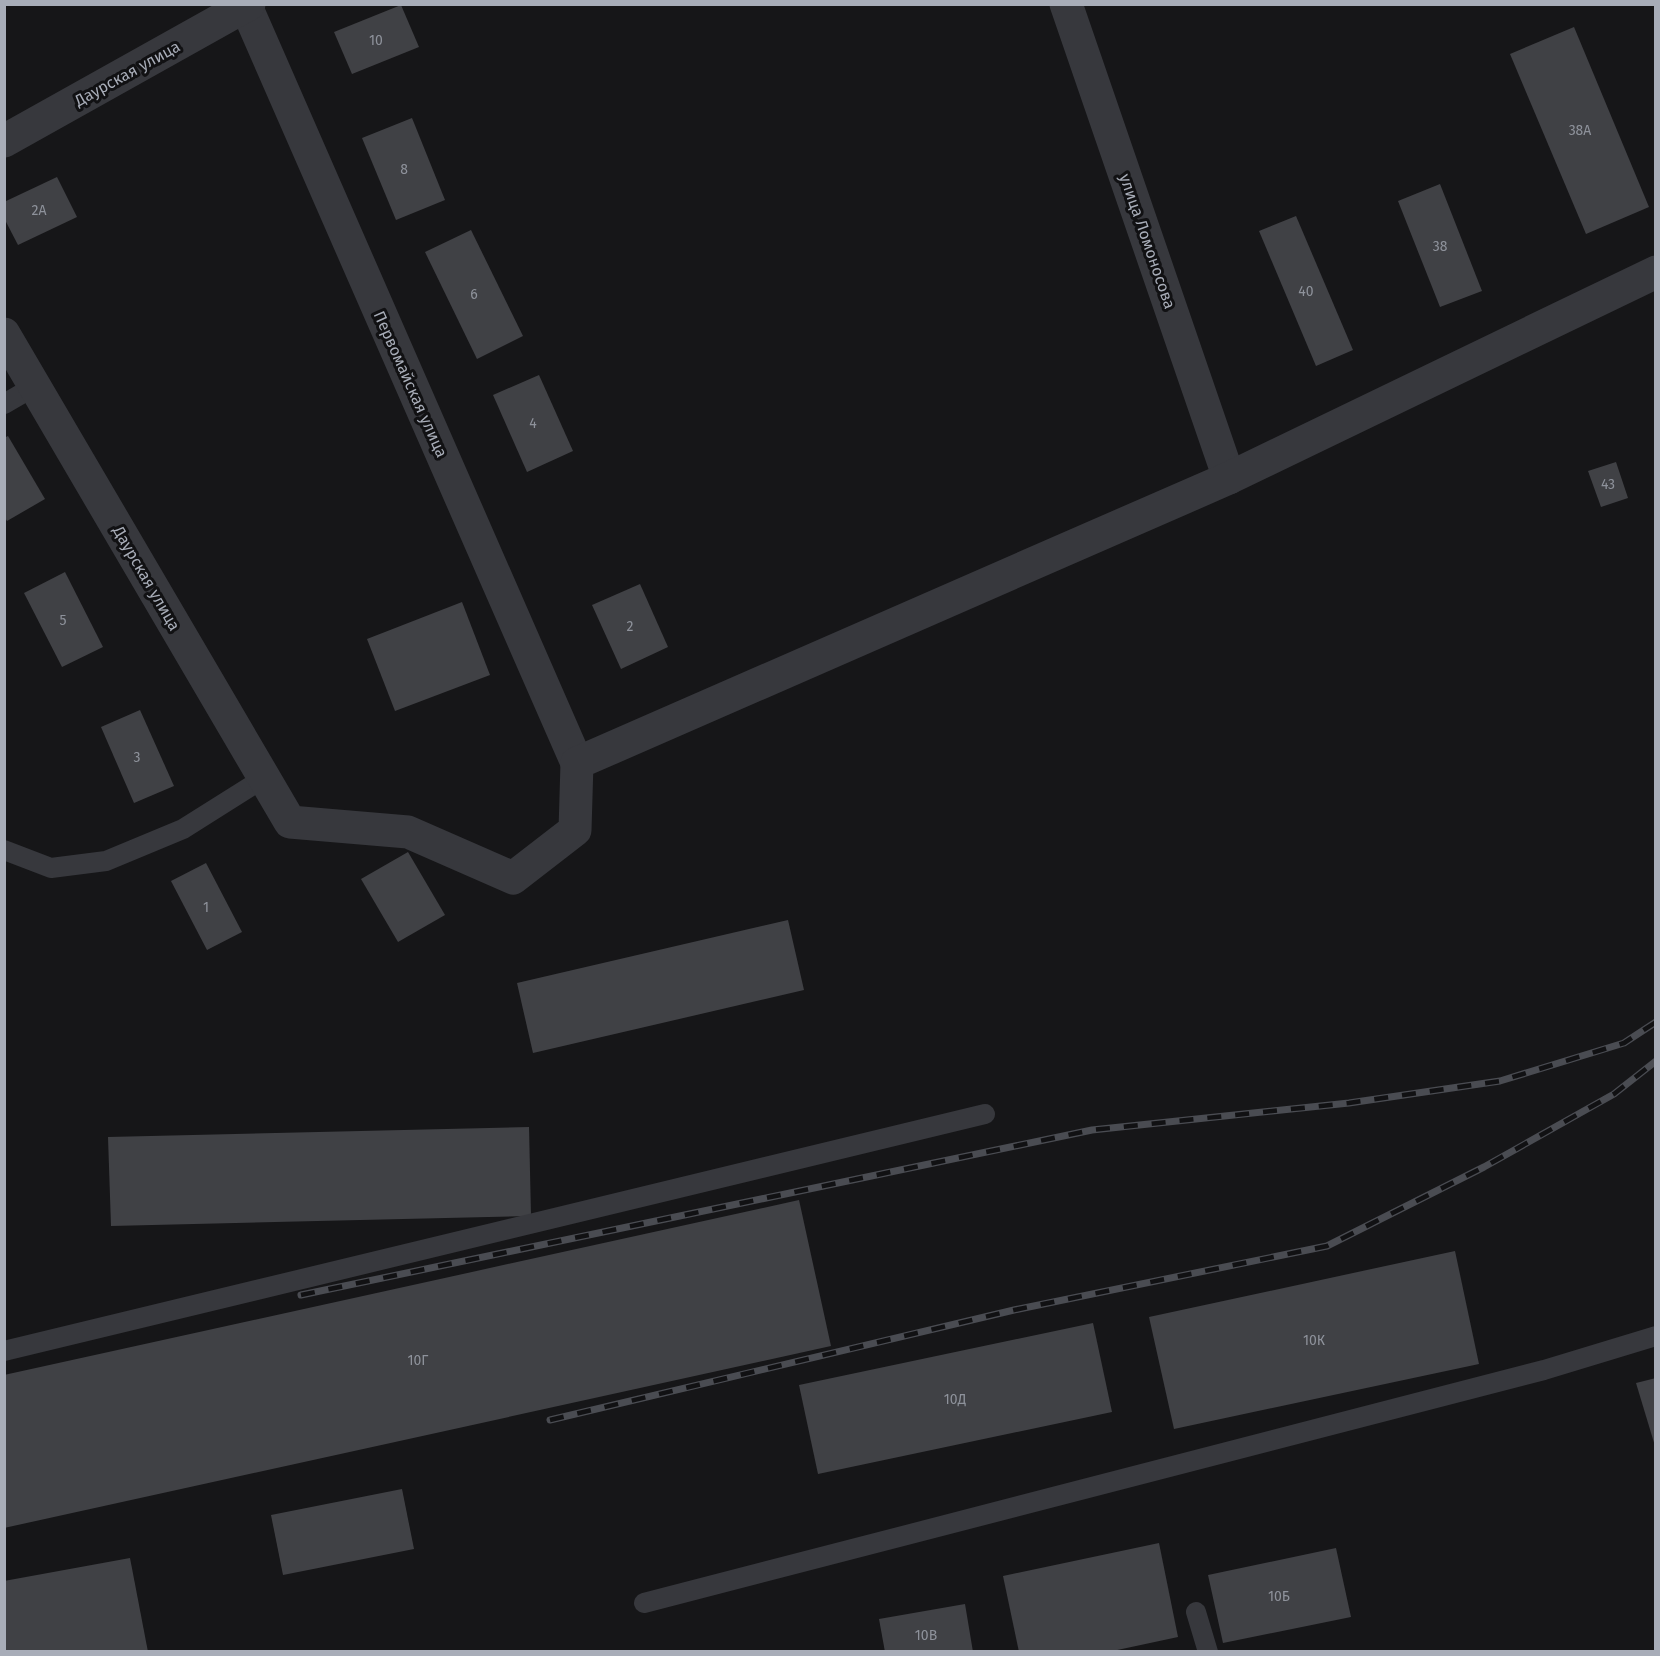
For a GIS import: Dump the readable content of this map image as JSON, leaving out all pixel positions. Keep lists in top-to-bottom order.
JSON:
{
  "streets": {
    "street": ["Даурская улица", "улица Ломоносова", "Первомайская улица"]
  },
  "crossings": [
    ["Даурская улица", "Первомайская улица"]
  ],
  "house_numbers": [
    "10",
    "38А",
    "8",
    "2А",
    "38",
    "40",
    "6",
    "4",
    "43",
    "5",
    "2",
    "3",
    "1",
    "10К",
    "10Г",
    "10Д",
    "10Б",
    "10В"
  ]
}
